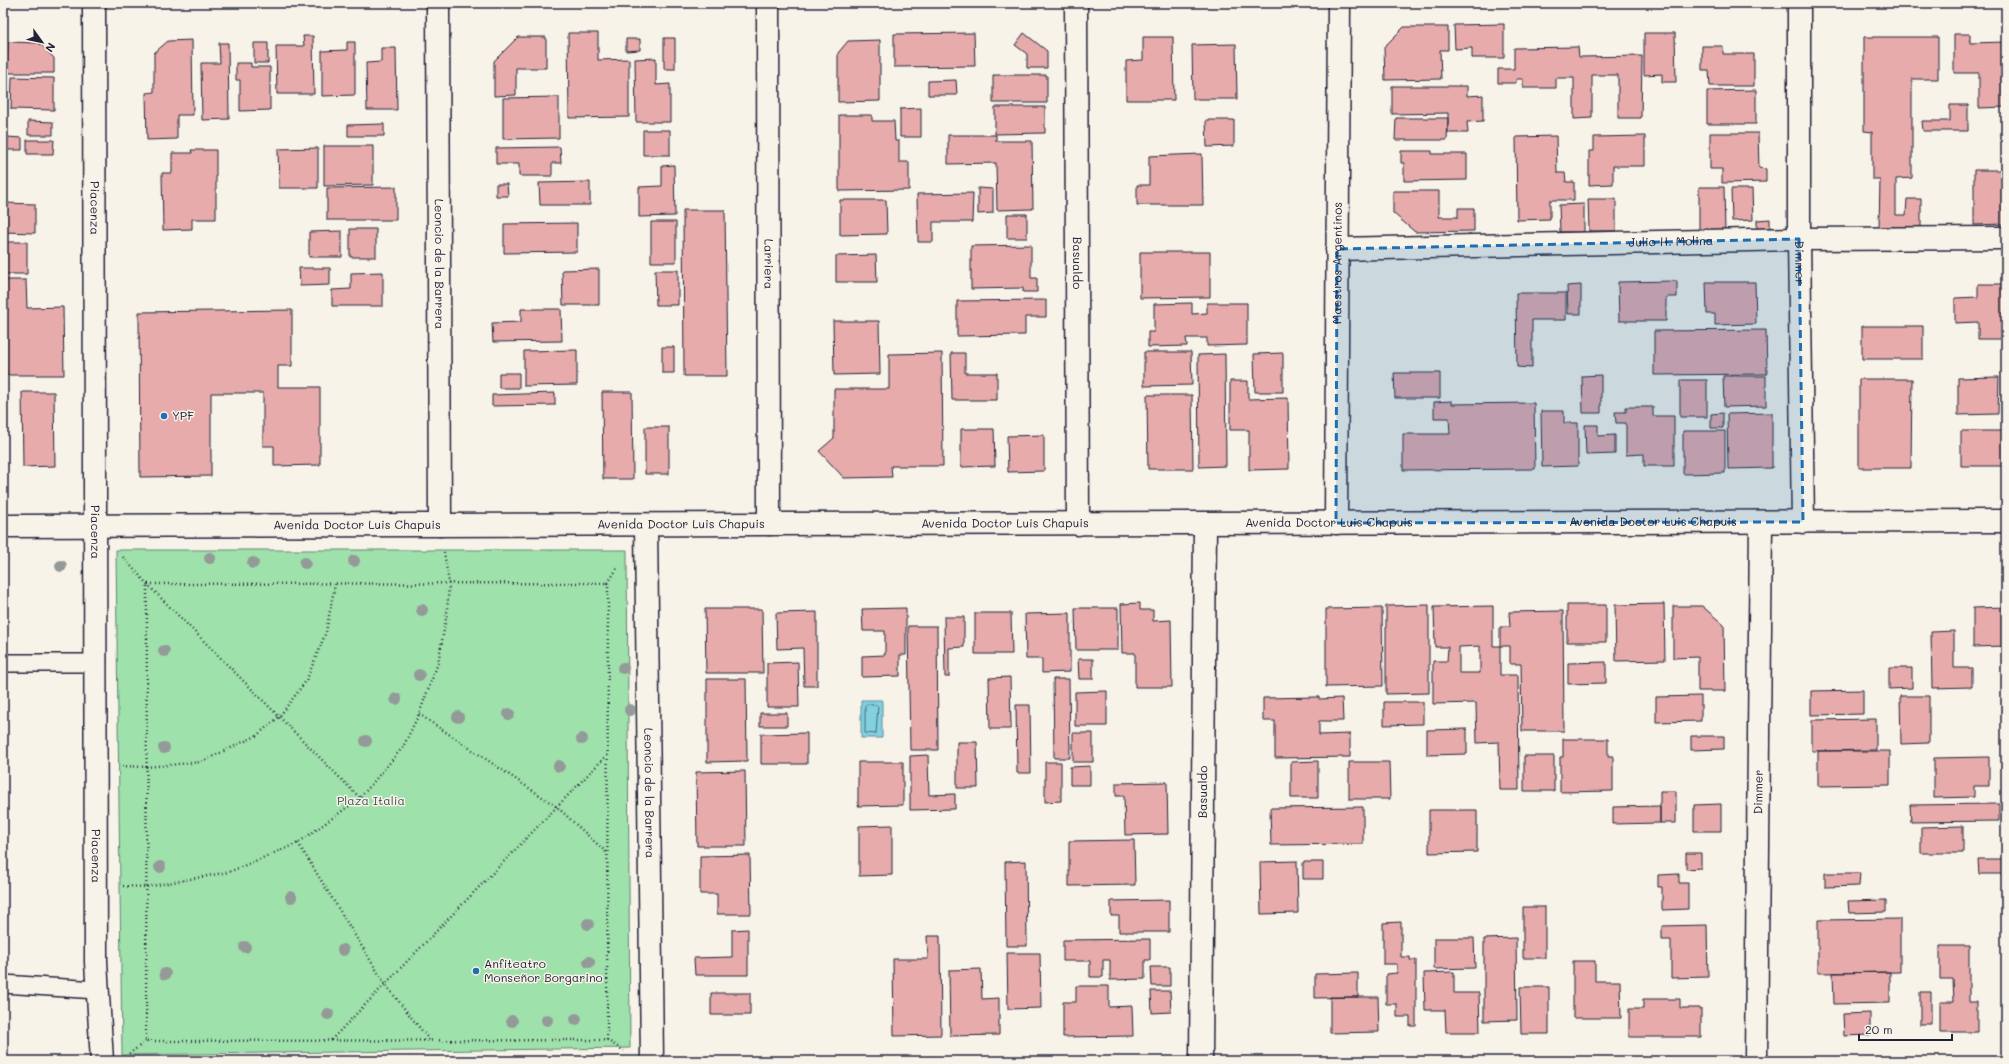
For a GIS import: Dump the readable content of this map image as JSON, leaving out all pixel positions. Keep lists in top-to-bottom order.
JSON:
{
  "streets": {
    "street": [
      "Piacenza",
      "Julio H. Molina",
      "Basualdo",
      "Maestros Argentinos",
      "Dimmer",
      "Leoncio de la Barrera",
      "Larriera",
      "Avenida Doctor Luis Chapuis"
    ]
  },
  "crossings": [
    ["Piacenza", "Avenida Doctor Luis Chapuis"],
    ["Julio H. Molina", "Maestros Argentinos"],
    ["Julio H. Molina", "Dimmer"],
    ["Basualdo", "Avenida Doctor Luis Chapuis"],
    ["Maestros Argentinos", "Avenida Doctor Luis Chapuis"],
    ["Dimmer", "Avenida Doctor Luis Chapuis"],
    ["Leoncio de la Barrera", "Avenida Doctor Luis Chapuis"],
    ["Larriera", "Avenida Doctor Luis Chapuis"]
  ],
  "parks": ["Plaza Italia"],
  "places": ["YPF", "Anfiteatro Monseñor Borgarino"],
  "scale_bar": "20 m",
  "north": "bottom right"
}
